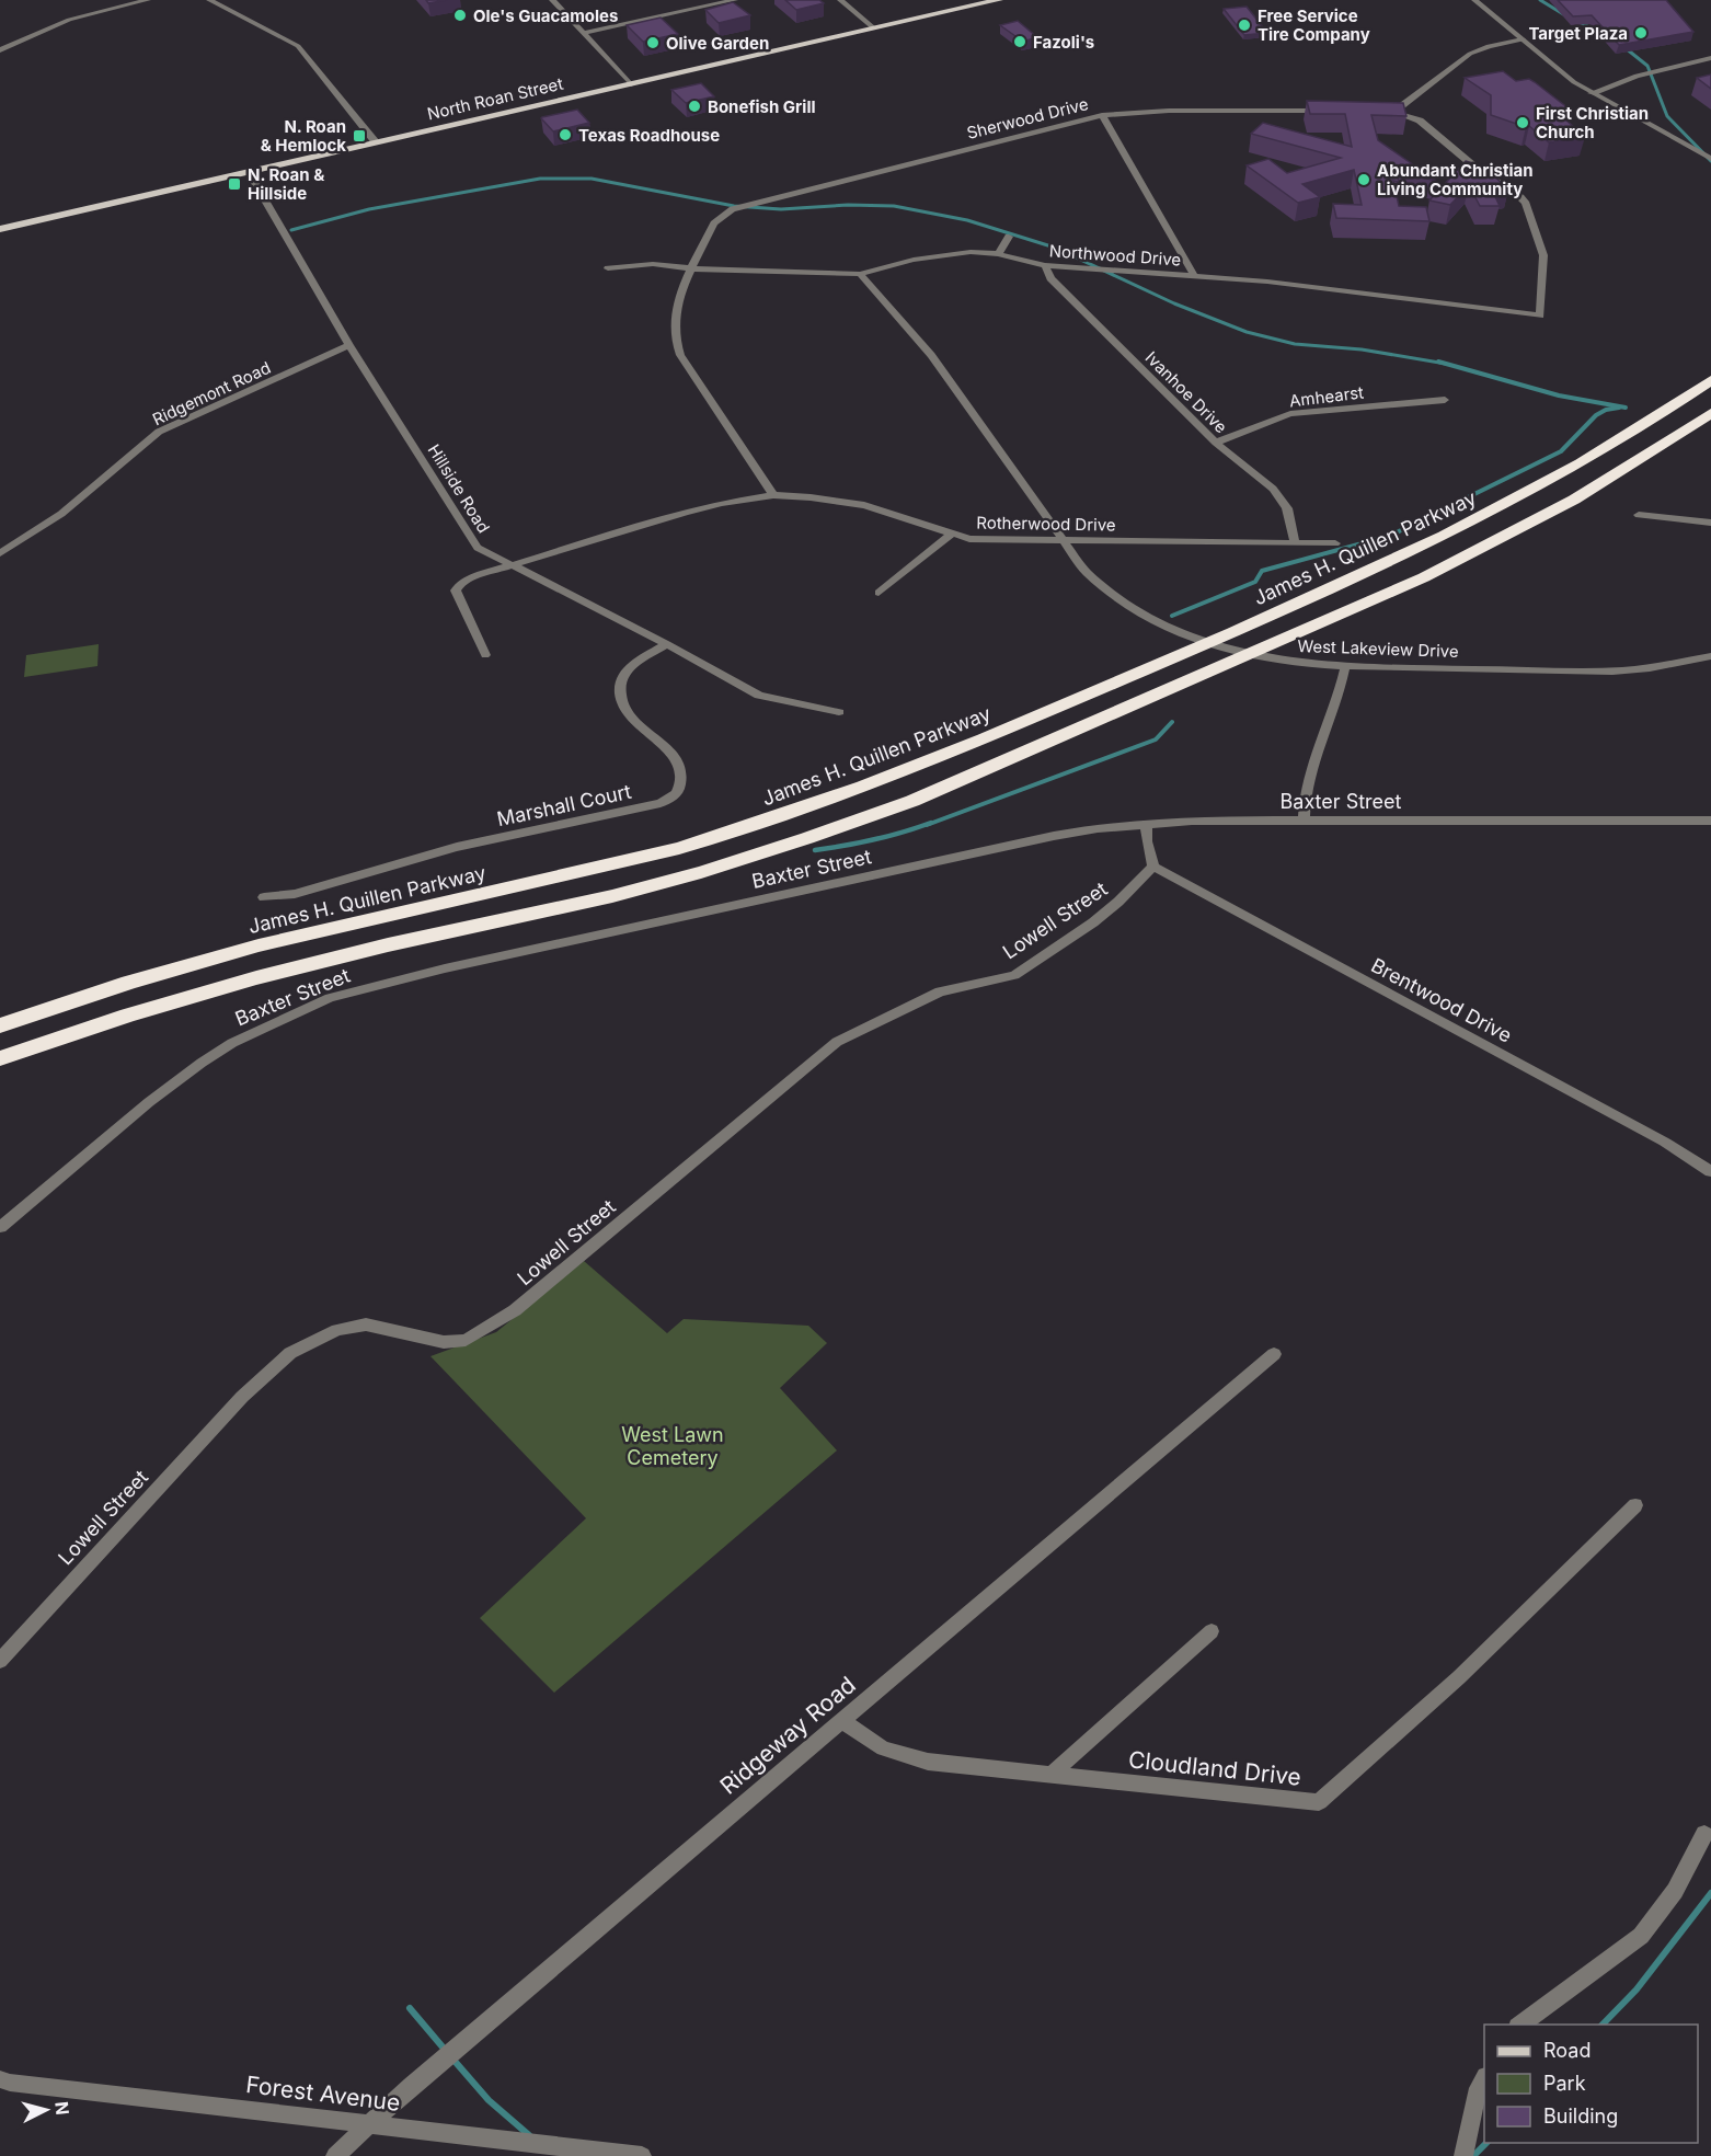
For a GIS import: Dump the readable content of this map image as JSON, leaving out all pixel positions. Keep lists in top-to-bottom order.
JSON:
{
  "streets": {
    "highway": ["James H. Quillen Parkway"],
    "main road": ["North Roan Street"],
    "street": [
      "Sherwood Drive",
      "Northwood Drive",
      "Ivanhoe Drive",
      "Ridgemont Road",
      "Amhearst",
      "Hillside Road",
      "Rotherwood Drive",
      "West Lakeview Drive",
      "Baxter Street",
      "Marshall Court",
      "Lowell Street",
      "Brentwood Drive",
      "Ridgeway Road",
      "Cloudland Drive",
      "Forest Avenue"
    ]
  },
  "crossings": [
    ["North Roan Street", "Hillside Road"],
    ["Sherwood Drive", "Northwood Drive"],
    ["Sherwood Drive", "Rotherwood Drive"],
    ["Northwood Drive", "Ivanhoe Drive"],
    ["Northwood Drive", "West Lakeview Drive"],
    ["Ivanhoe Drive", "Amhearst"],
    ["Ivanhoe Drive", "Rotherwood Drive"],
    ["Ridgemont Road", "Hillside Road"],
    ["Hillside Road", "Rotherwood Drive"],
    ["Hillside Road", "Marshall Court"],
    ["Rotherwood Drive", "West Lakeview Drive"],
    ["Lowell Street", "Brentwood Drive"],
    ["Ridgeway Road", "Cloudland Drive"],
    ["Ridgeway Road", "Forest Avenue"]
  ],
  "parks": ["West Lawn Cemetery"],
  "places": {
    "other": [
      "Ole's Guacamoles",
      "Free Service Tire Company",
      "Target Plaza",
      "Fazoli's",
      "Olive Garden",
      "Bonefish Grill",
      "First Christian Church",
      "Texas Roadhouse",
      "Abundant Christian Living Community"
    ],
    "transit": ["N. Roan & Hemlock", "N. Roan & Hillside"]
  },
  "legend": ["Road", "Park", "Building"],
  "north": "right"
}
